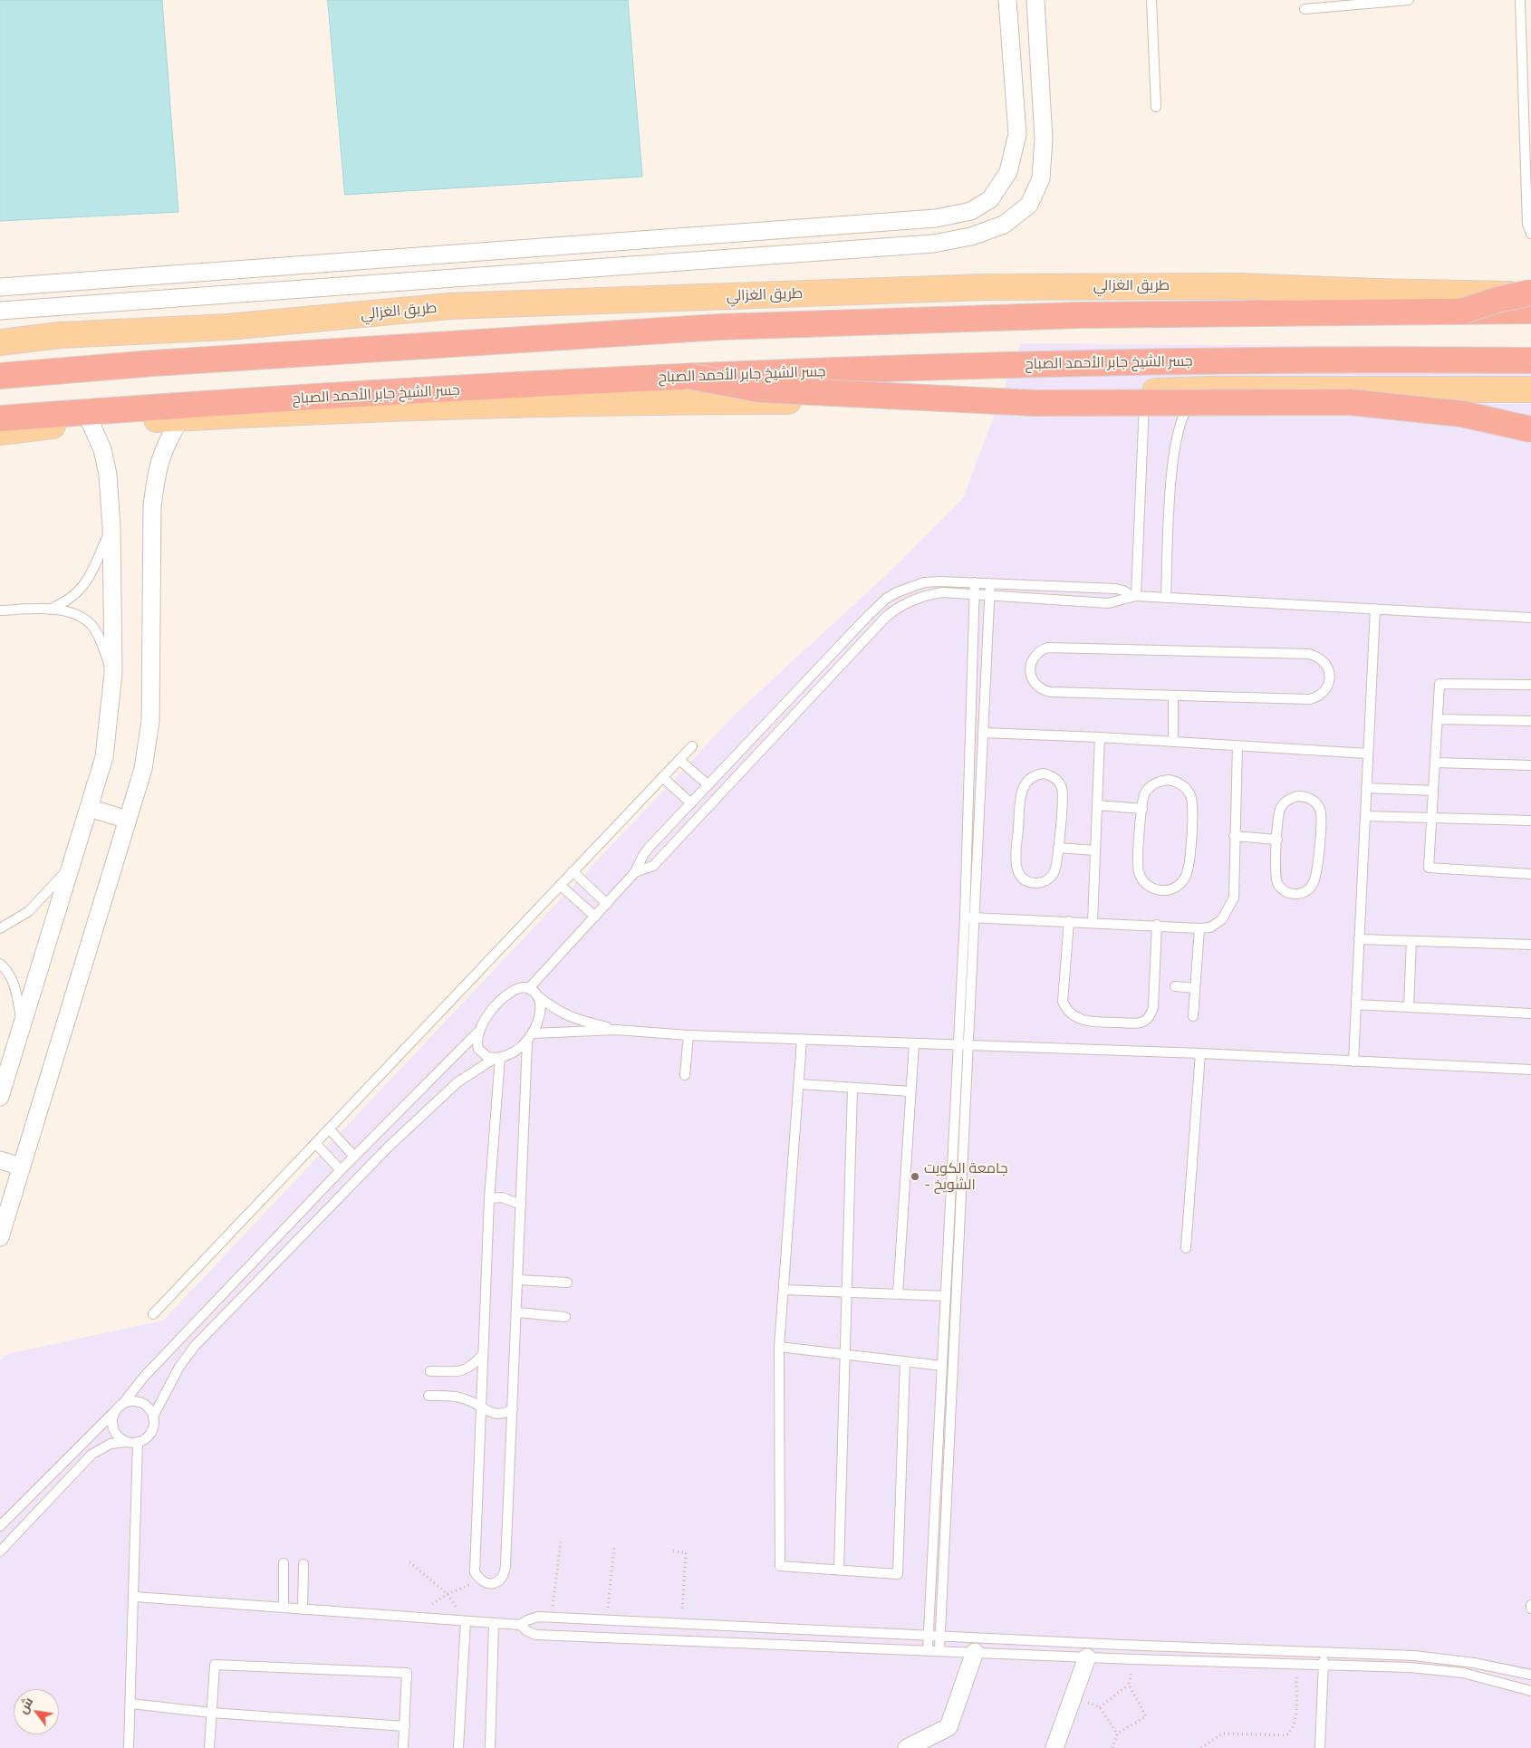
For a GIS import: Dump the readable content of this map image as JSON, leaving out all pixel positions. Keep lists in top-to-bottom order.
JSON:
{
  "streets": {
    "highway": ["جسر الشيخ جابر الأحمد الصباح"],
    "main road": ["طريق الغزالي"]
  },
  "places": ["جامعة الكويت - الشويخ"],
  "north": "top left"
}
